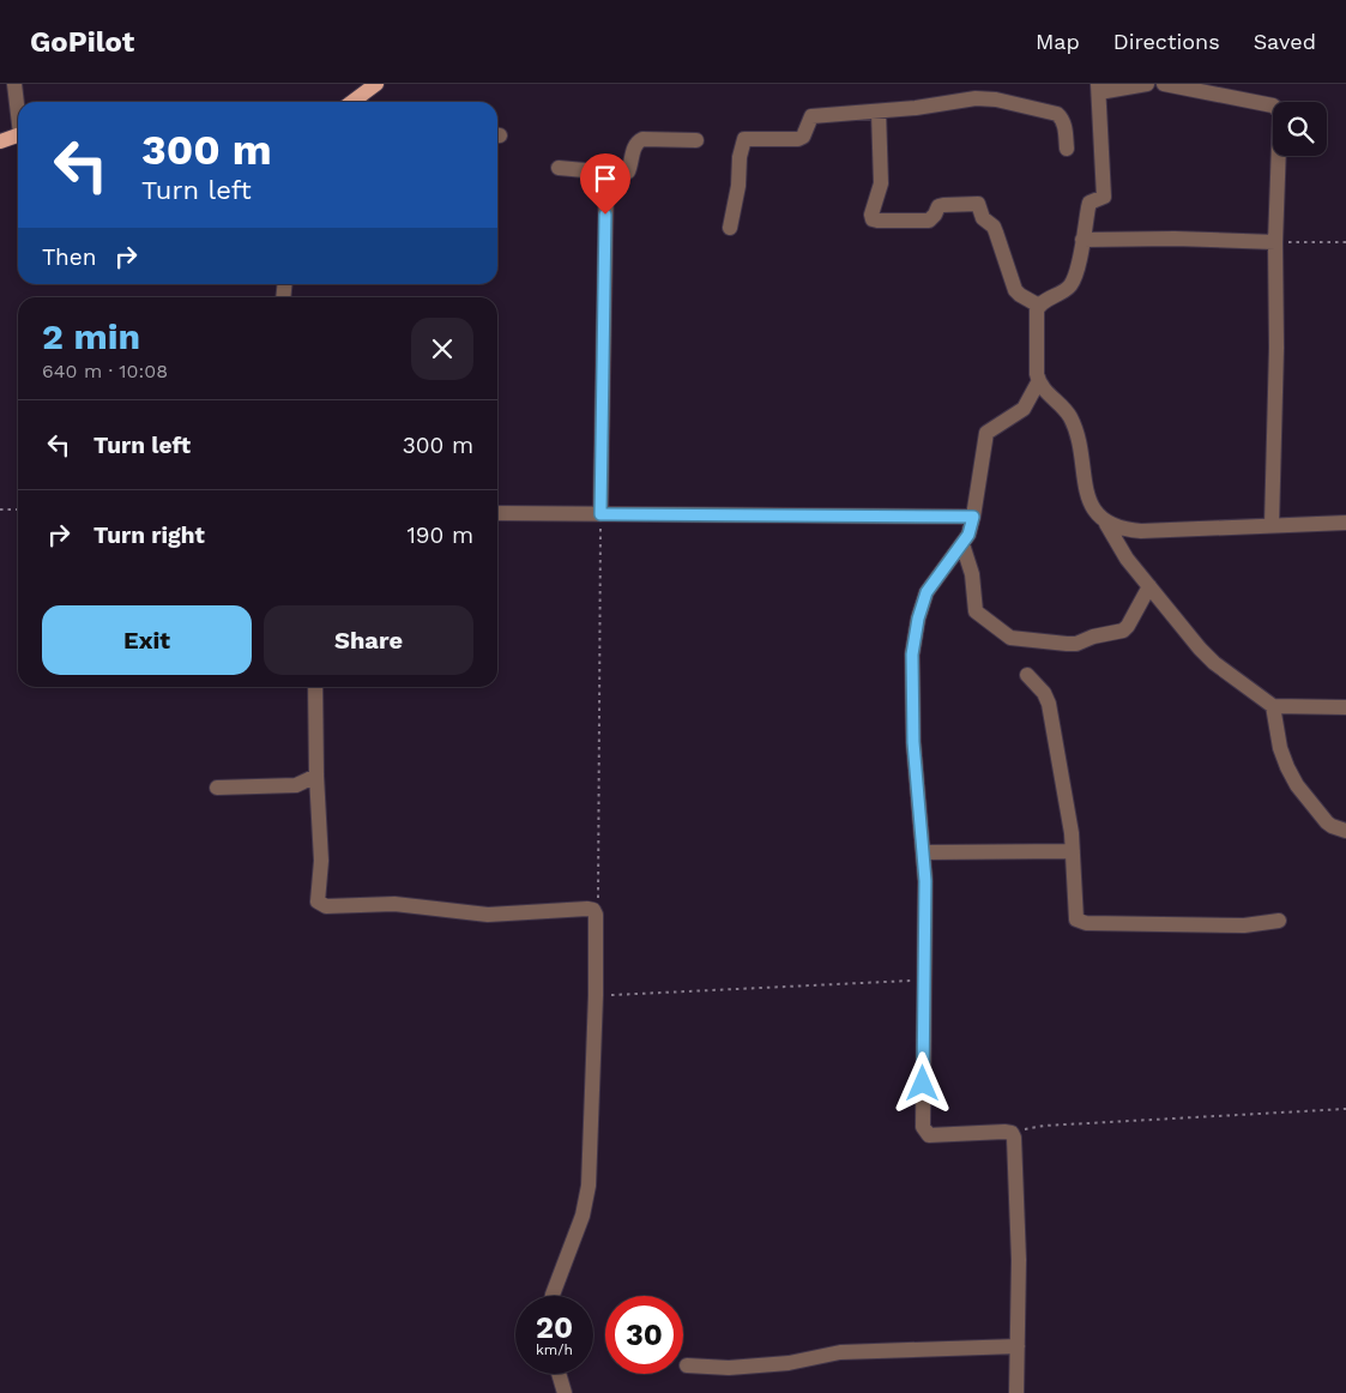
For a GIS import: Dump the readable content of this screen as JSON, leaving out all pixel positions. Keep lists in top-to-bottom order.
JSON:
{
  "page": {
    "header": "GoPilot",
    "nav": ["Map", "Directions", "Saved"],
    "turn": ["300 m", "Turn left"],
    "then": "Then",
    "heading": ["2 min", "640 m · 10:08"],
    "list": [
      {
        "name": "Turn left",
        "value": "300 m"
      },
      {
        "name": "Turn right",
        "value": "190 m"
      }
    ],
    "buttons": ["Exit", "Share"],
    "speed": "20 km/h",
    "limit": "30"
  }
}
